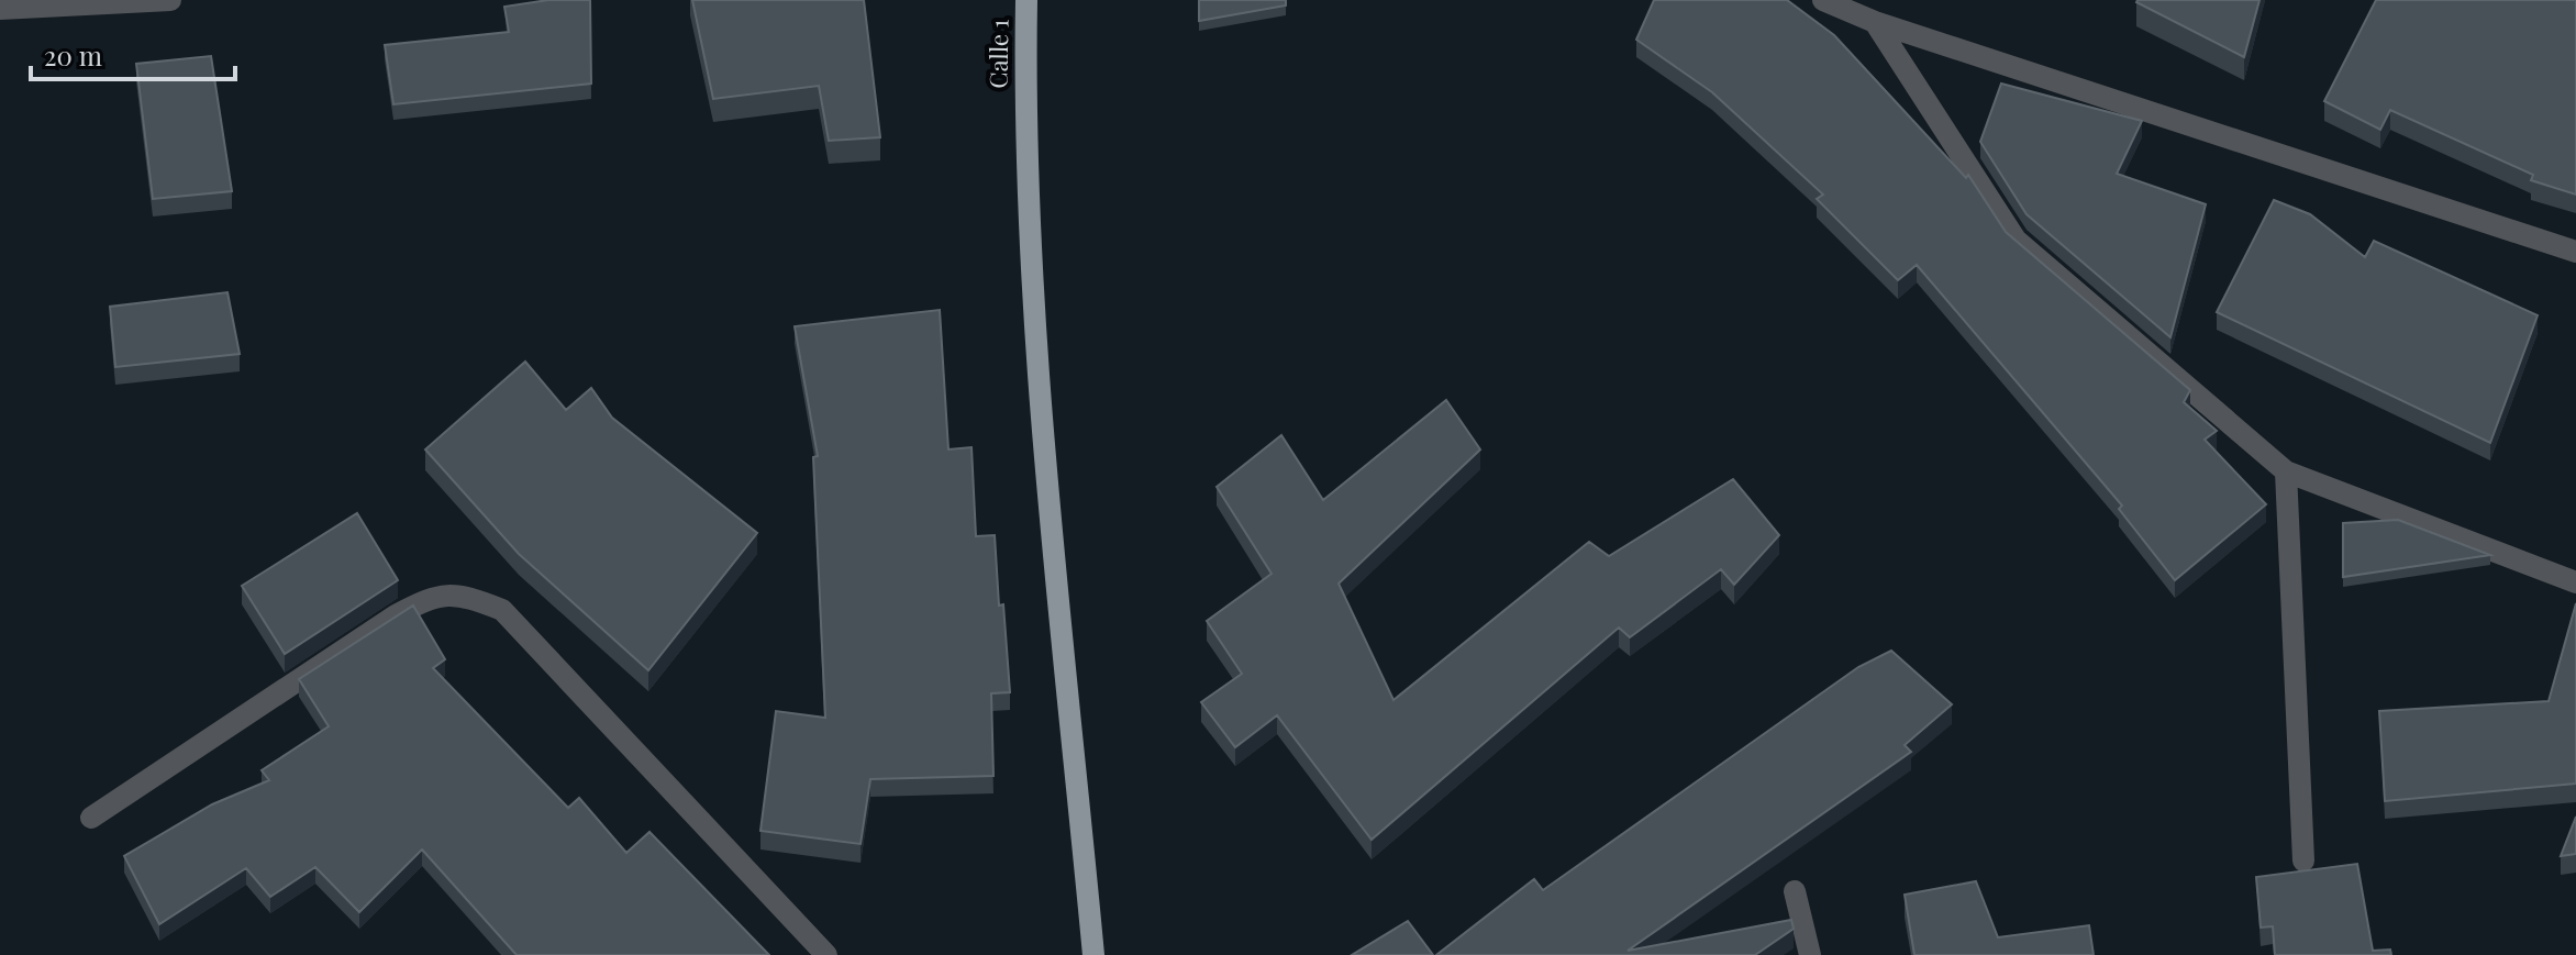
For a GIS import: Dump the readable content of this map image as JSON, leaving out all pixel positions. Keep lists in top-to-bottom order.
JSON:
{
  "streets": {
    "main road": ["Calle 1"]
  },
  "scale_bar": "20 m"
}
